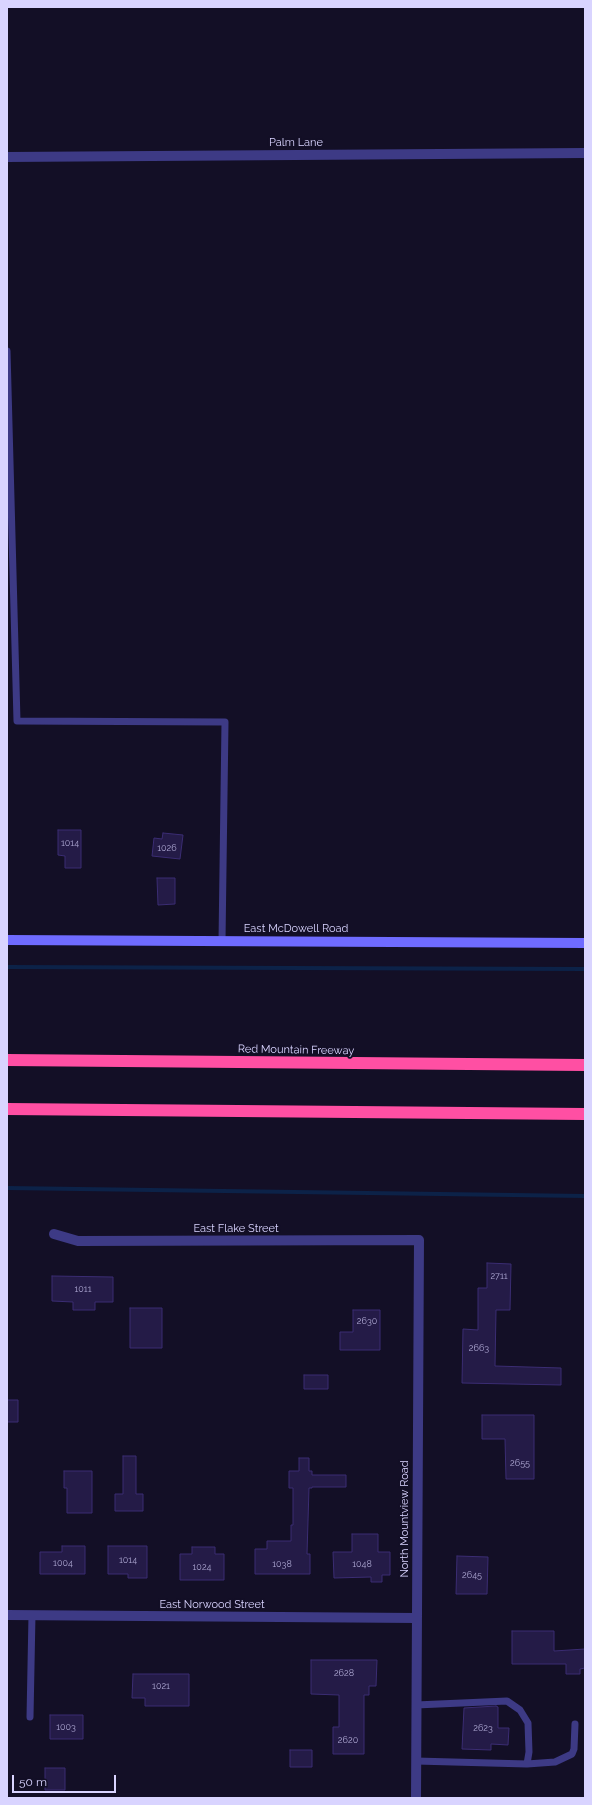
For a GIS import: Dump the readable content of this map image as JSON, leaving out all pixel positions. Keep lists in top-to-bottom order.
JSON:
{
  "streets": {
    "highway": ["Red Mountain Freeway"],
    "street": [
      "Palm Lane",
      "East McDowell Road",
      "East Flake Street",
      "North Mountview Road",
      "East Norwood Street"
    ]
  },
  "crossings": [
    ["East Flake Street", "North Mountview Road"],
    ["North Mountview Road", "East Norwood Street"]
  ],
  "house_numbers": [
    "1014",
    "1026",
    "2711",
    "1011",
    "2630",
    "2663",
    "2655",
    "1014",
    "1004",
    "1038",
    "1048",
    "1024",
    "2645",
    "2628",
    "1021",
    "1003",
    "2623",
    "2620"
  ],
  "scale_bar": "50 m"
}
